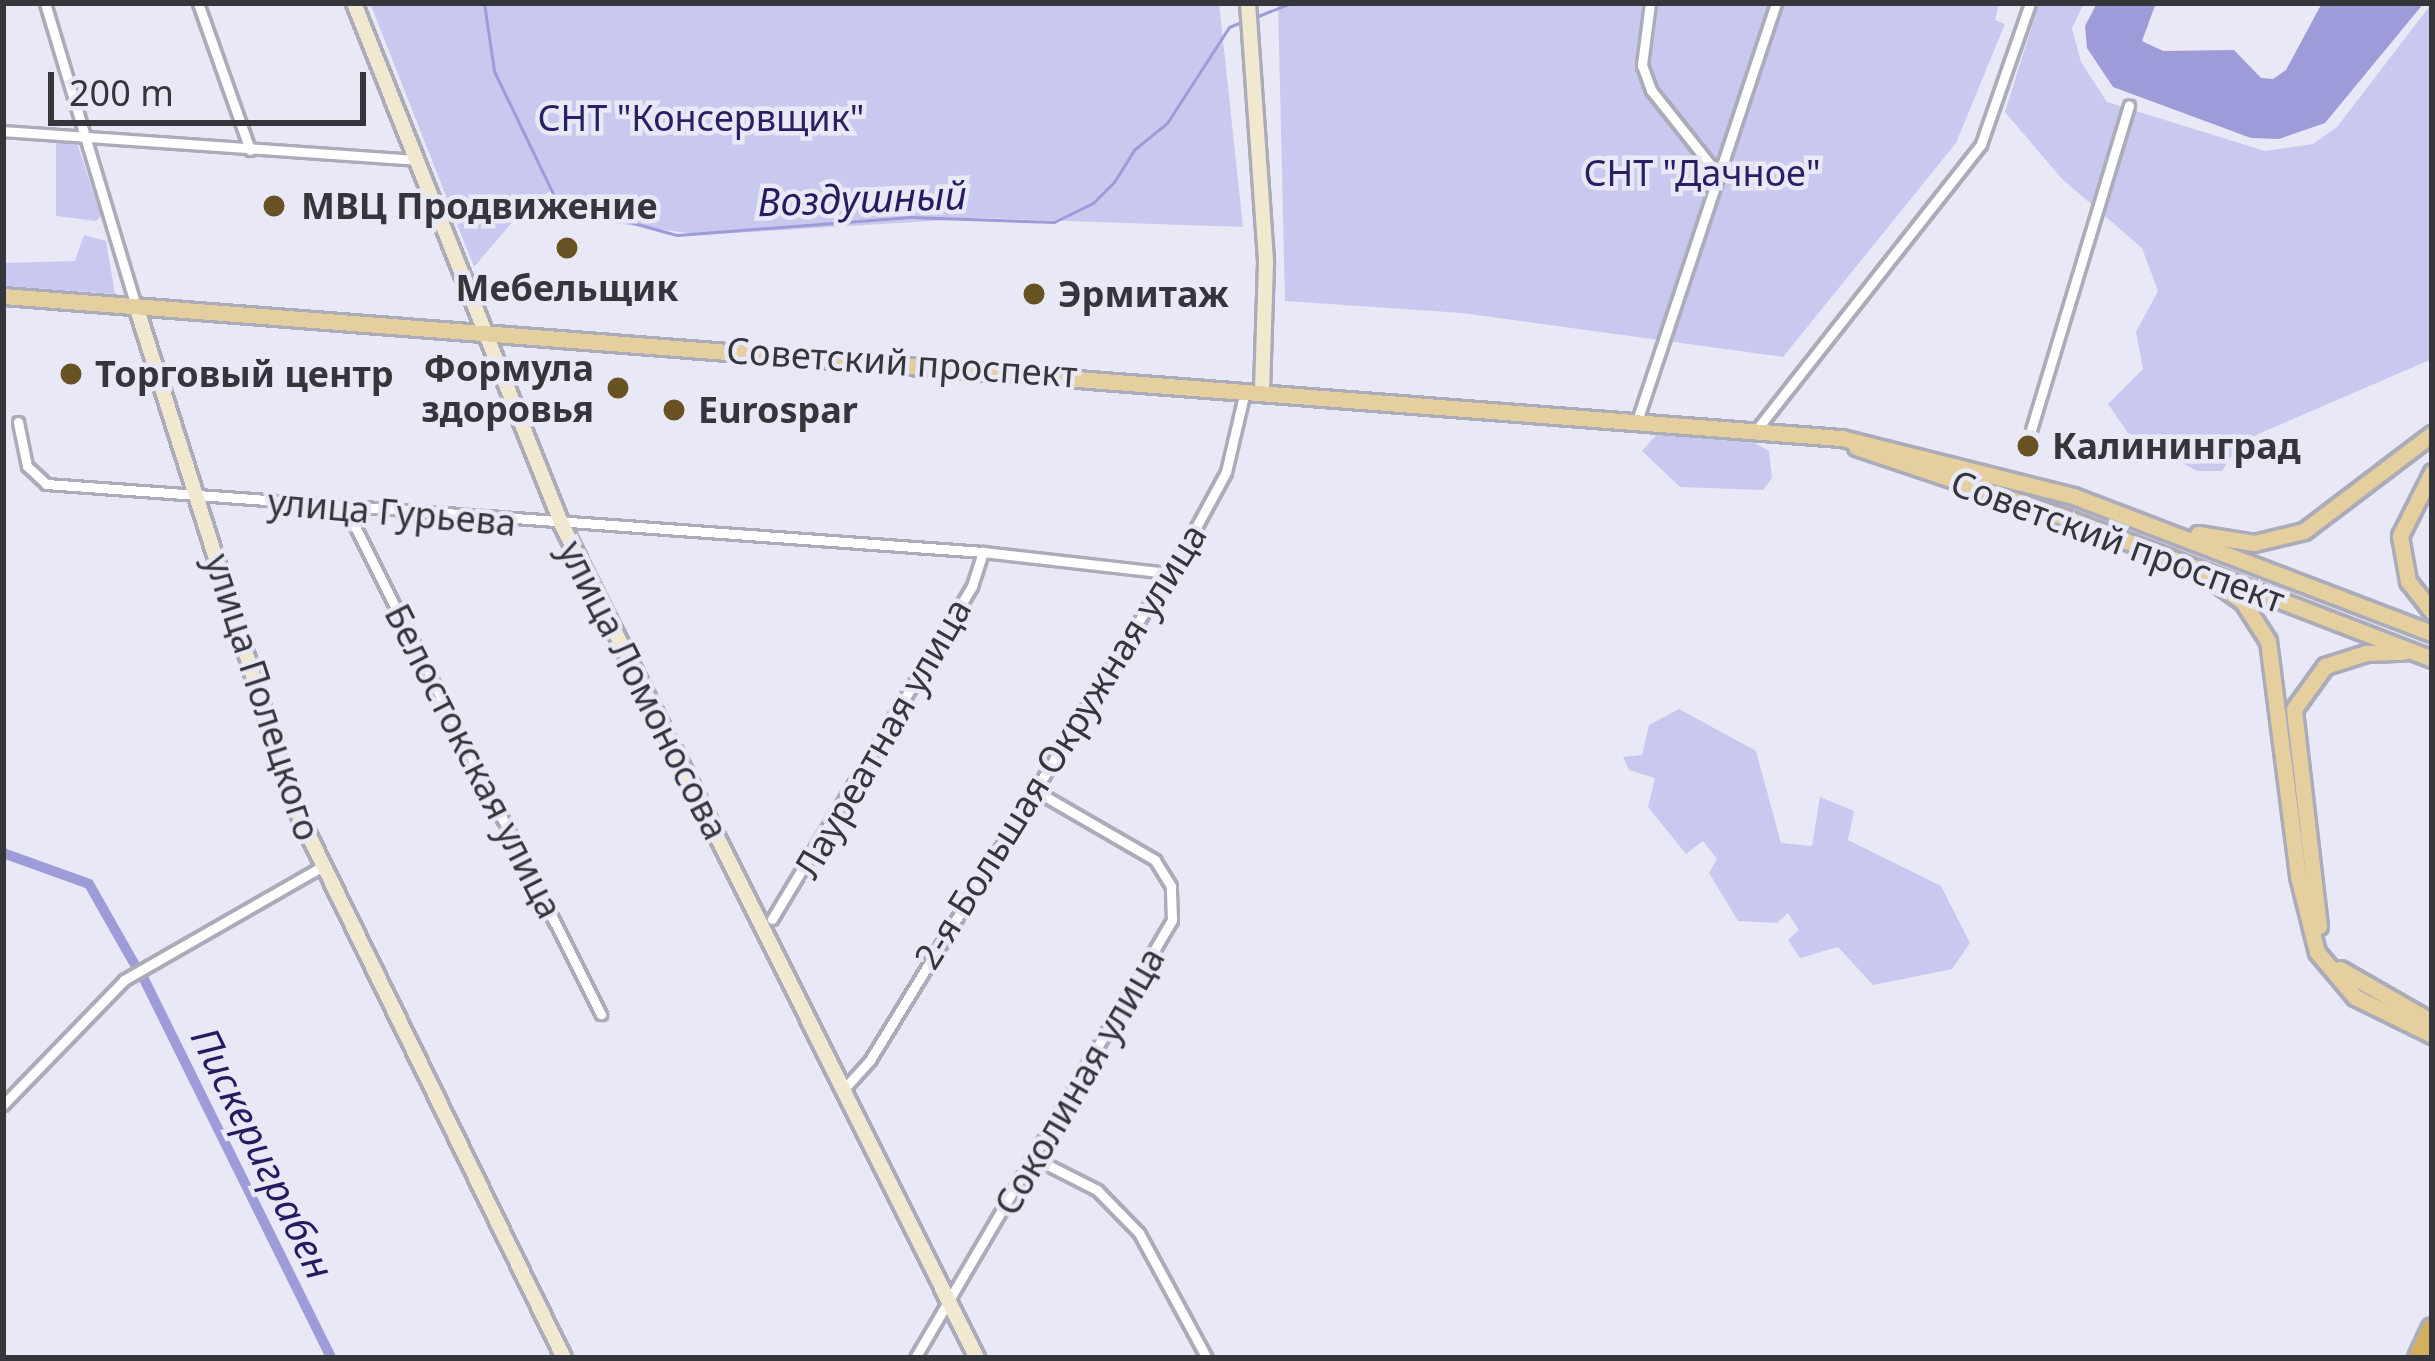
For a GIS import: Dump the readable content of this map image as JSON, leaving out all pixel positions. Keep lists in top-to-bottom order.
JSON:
{
  "streets": {
    "main road": ["Советский проспект"],
    "street": [
      "улица Гурьева",
      "улица Ломоносова",
      "улица Полецкого",
      "Лауреатная улица",
      "2-я Большая Окружная улица",
      "Белостокская улица",
      "Соколиная улица"
    ]
  },
  "crossings": [
    ["Советский проспект", "улица Ломоносова"],
    ["Советский проспект", "улица Полецкого"],
    ["Советский проспект", "2-я Большая Окружная улица"],
    ["улица Гурьева", "улица Ломоносова"],
    ["улица Гурьева", "улица Полецкого"],
    ["улица Гурьева", "Лауреатная улица"],
    ["улица Гурьева", "2-я Большая Окружная улица"],
    ["улица Гурьева", "Белостокская улица"],
    ["улица Ломоносова", "2-я Большая Окружная улица"],
    ["улица Ломоносова", "Соколиная улица"],
    ["2-я Большая Окружная улица", "Соколиная улица"]
  ],
  "water": ["Воздушный", "Пискериграбен"],
  "parks": ["СНТ \"Консервщик\"", "СНТ \"Дачное\""],
  "places": [
    "МВЦ Продвижение",
    "Мебельщик",
    "Эрмитаж",
    "Торговый центр",
    "Формула здоровья",
    "Eurospar",
    "Калининград"
  ],
  "scale_bar": "200 m"
}
